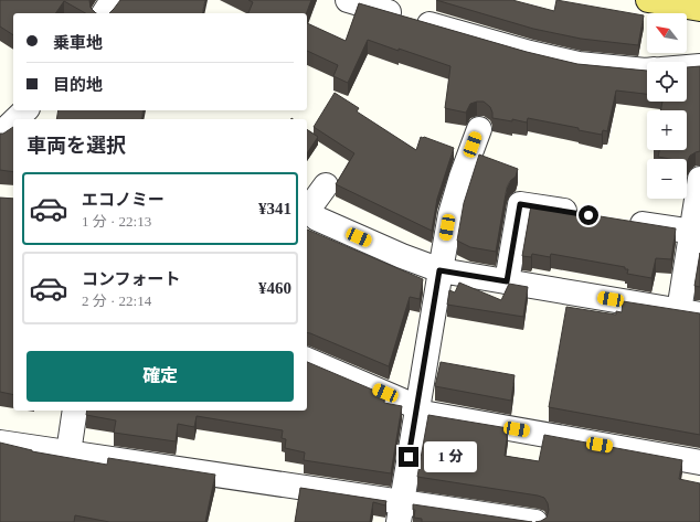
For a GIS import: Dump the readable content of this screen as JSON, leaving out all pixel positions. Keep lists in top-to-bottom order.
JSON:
{
  "north": "top left",
  "page": {
    "map_buttons": ["+", "−"],
    "banner": ["乗車地", "目的地"],
    "heading": "車両を選択",
    "list": [
      {
        "name": "エコノミー",
        "note": "1 分 · 22:13",
        "value": "¥341"
      },
      {
        "name": "コンフォート",
        "note": "2 分 · 22:14",
        "value": "¥460"
      }
    ],
    "buttons": "確定",
    "bubble": "1 分"
  }
}
